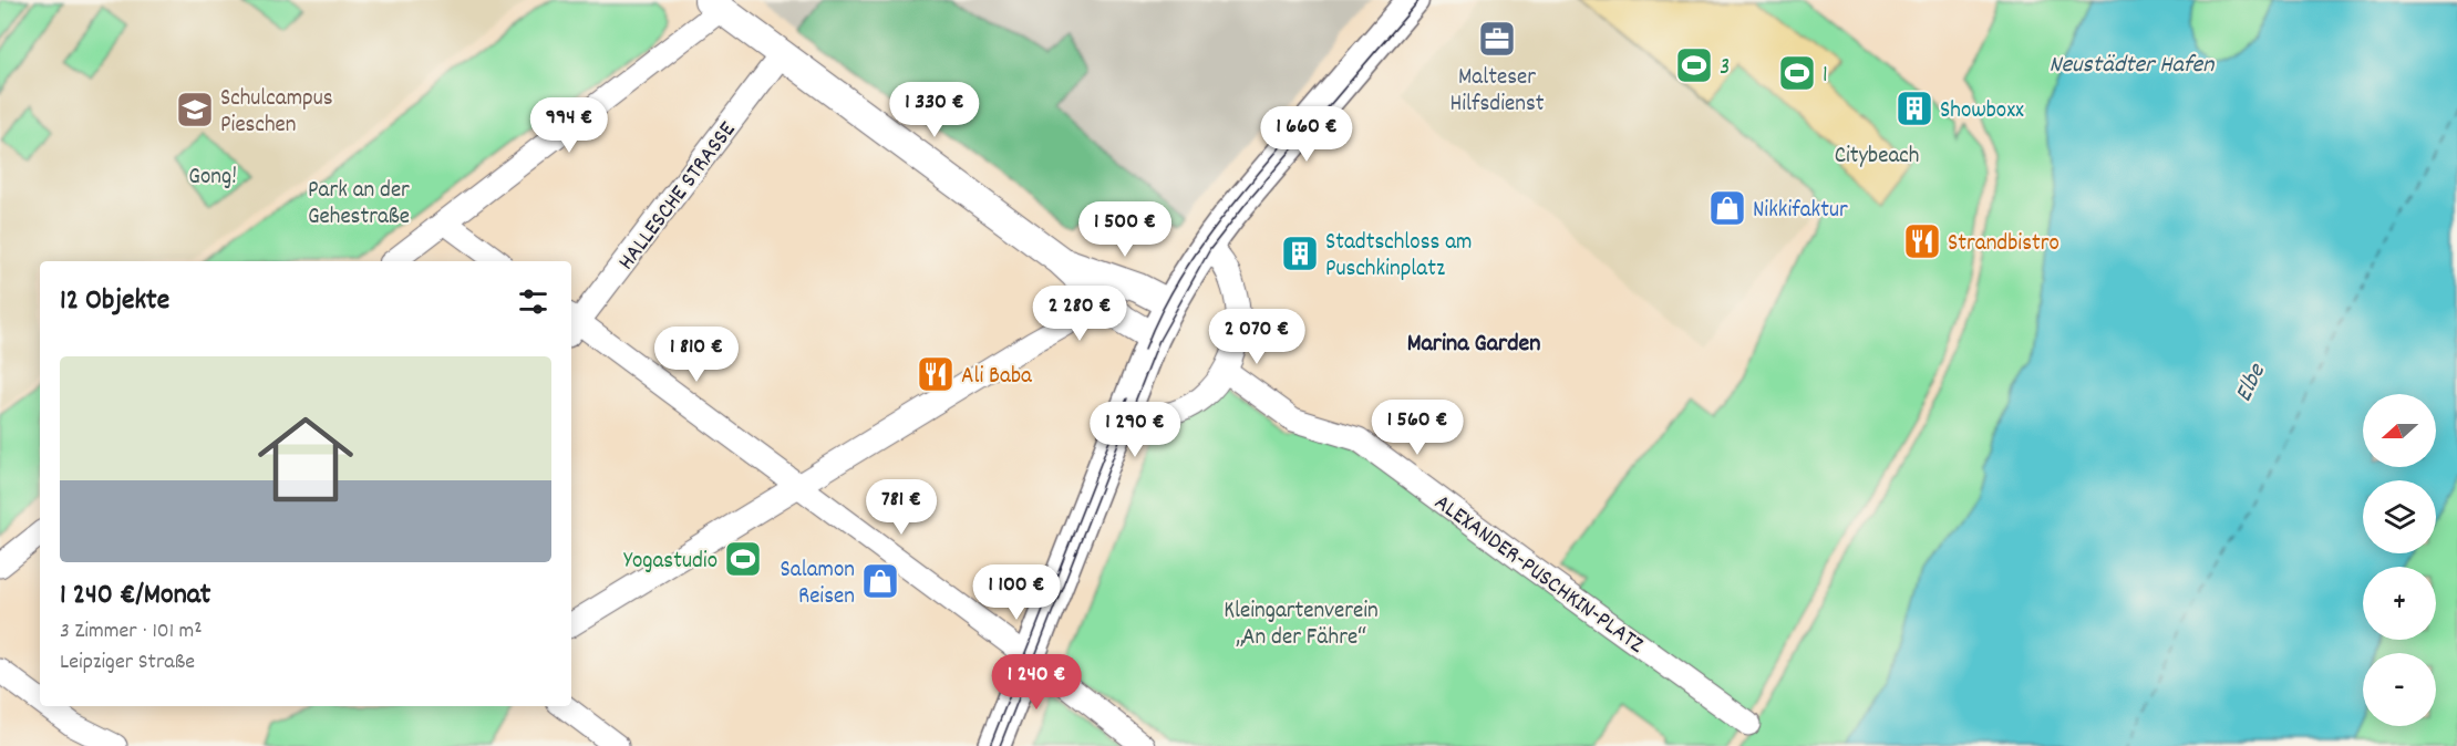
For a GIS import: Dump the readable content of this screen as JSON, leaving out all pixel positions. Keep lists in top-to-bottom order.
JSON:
{
  "streets": {
    "street": ["HALLESCHE STRASSE", "ALEXANDER-PUSCHKIN-PLATZ"]
  },
  "districts": ["Marina Garden"],
  "water": ["Neustädter Hafen", "Elbe"],
  "parks": [
    "Citybeach",
    "Gong!",
    "Park an der Gehestraße",
    "Kleingartenverein „An der Fähre“"
  ],
  "places": {
    "office": ["Malteser Hilfsdienst"],
    "sports": ["3", "1", "Yogastudio"],
    "building": ["Showboxx", "Stadtschloss am Puschkinplatz"],
    "school or university": ["Schulcampus Pieschen"],
    "shop": ["Nikkifaktur", "Salamon Reisen"],
    "restaurant": ["Strandbistro", "Ali Baba"]
  },
  "north": "left",
  "page": {
    "price": [
      "1 330 €",
      "994 €",
      "1 660 €",
      "1 500 €",
      "2 280 €",
      "2 070 €",
      "1 810 €",
      "1 560 €",
      "1 290 €",
      "781 €",
      "1 100 €",
      "1 240 €"
    ],
    "heading": "12 Objekte",
    "list": [
      {
        "name": "1 240 €/Monat",
        "note": "3 Zimmer · 101 m² · Leipziger Straße"
      }
    ],
    "map_buttons": ["+", "−"]
  }
}
